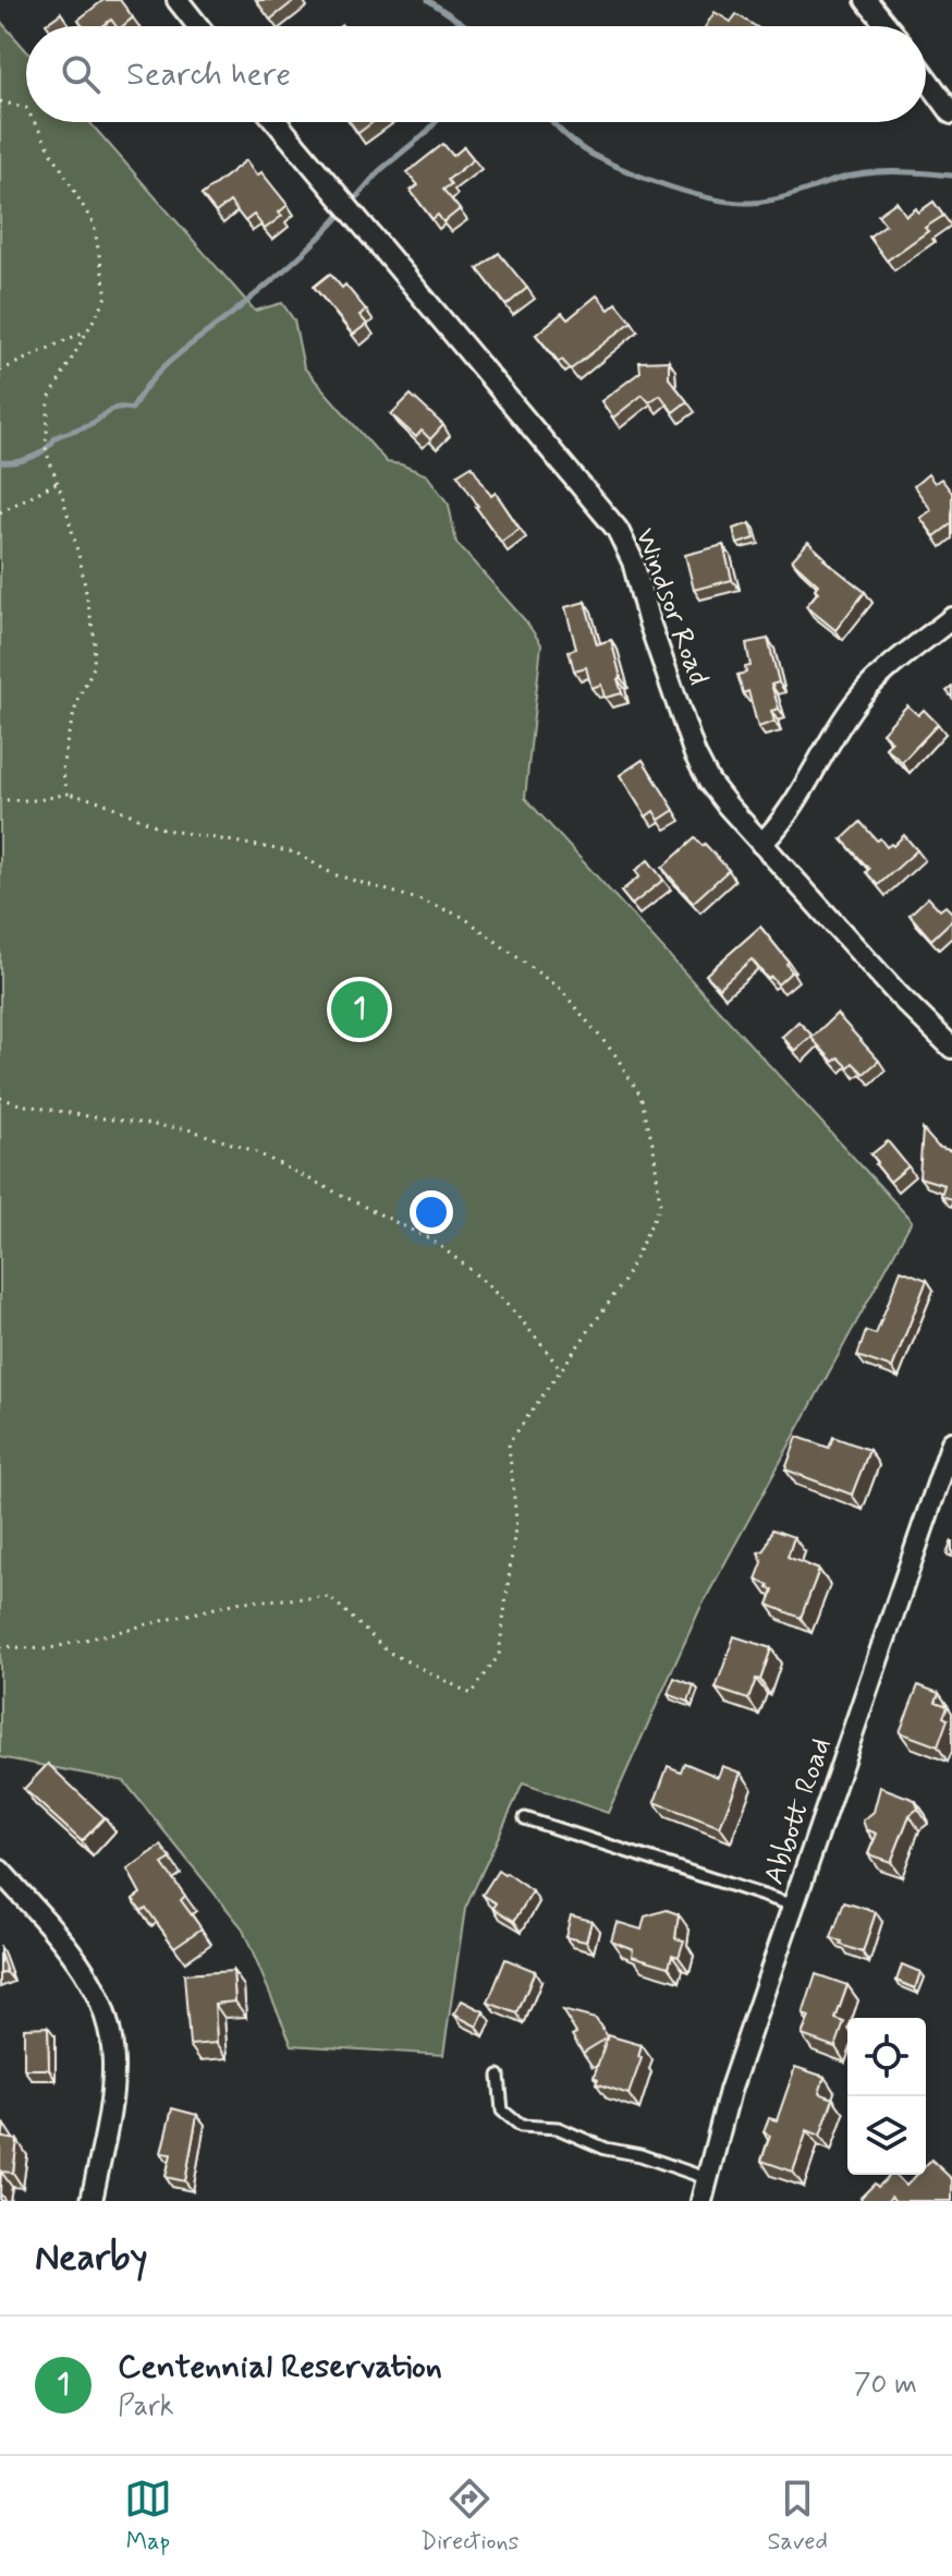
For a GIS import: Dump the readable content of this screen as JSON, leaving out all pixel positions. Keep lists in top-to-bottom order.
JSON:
{
  "streets": {
    "street": ["Windsor Road", "Abbott Road"]
  },
  "page": {
    "search": "Search here",
    "pins": "1",
    "heading": "Nearby",
    "list": [
      {
        "mark": "1",
        "name": "Centennial Reservation",
        "note": "Park",
        "value": "70 m"
      }
    ],
    "nav": ["Map", "Directions", "Saved"]
  }
}
